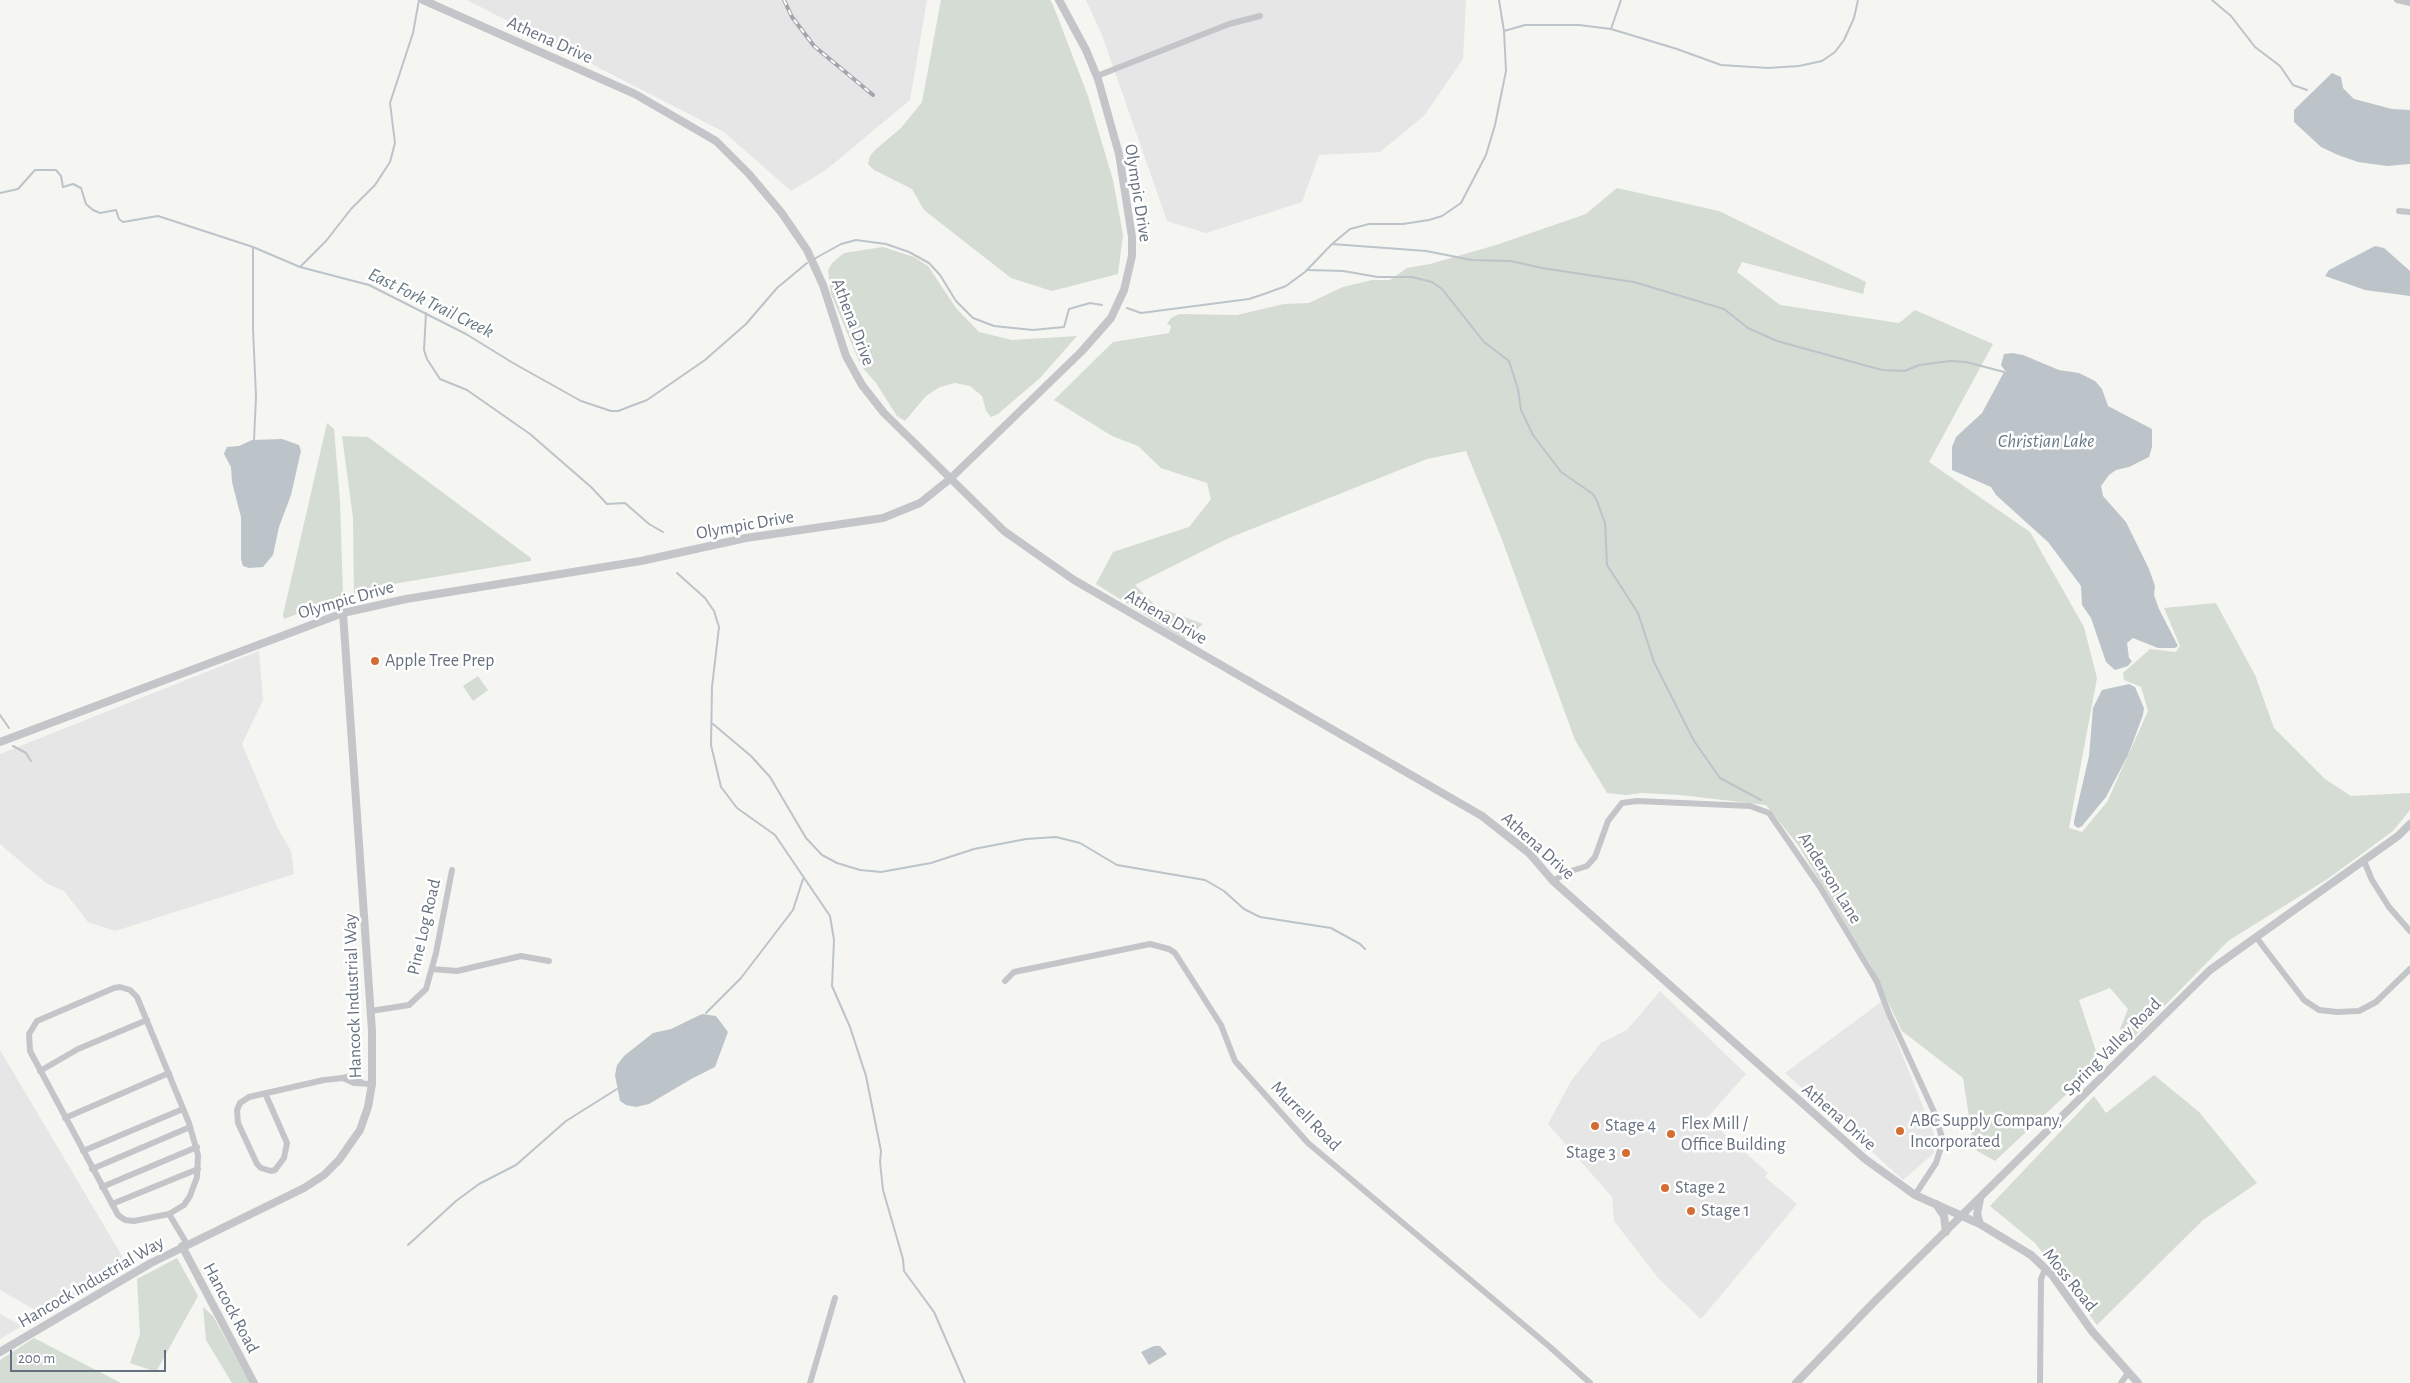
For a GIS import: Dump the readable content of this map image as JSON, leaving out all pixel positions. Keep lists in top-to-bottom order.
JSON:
{
  "streets": {
    "street": [
      "Athena Drive",
      "Olympic Drive",
      "Anderson Lane",
      "Pine Log Road",
      "Hancock Industrial Way",
      "Spring Valley Road",
      "Murrell Road",
      "Moss Road",
      "Hancock Road"
    ]
  },
  "crossings": [
    ["Athena Drive", "Olympic Drive"],
    ["Athena Drive", "Anderson Lane"],
    ["Athena Drive", "Spring Valley Road"],
    ["Athena Drive", "Moss Road"],
    ["Olympic Drive", "Hancock Industrial Way"],
    ["Pine Log Road", "Hancock Industrial Way"],
    ["Hancock Industrial Way", "Hancock Road"],
    ["Spring Valley Road", "Moss Road"]
  ],
  "water": ["East Fork Trail Creek", "Christian Lake"],
  "places": [
    "Apple Tree Prep",
    "Stage 4",
    "ABC Supply Company, Incorporated",
    "Flex Mill / Office Building",
    "Stage 3",
    "Stage 2",
    "Stage 1"
  ],
  "scale_bar": "200 m"
}
